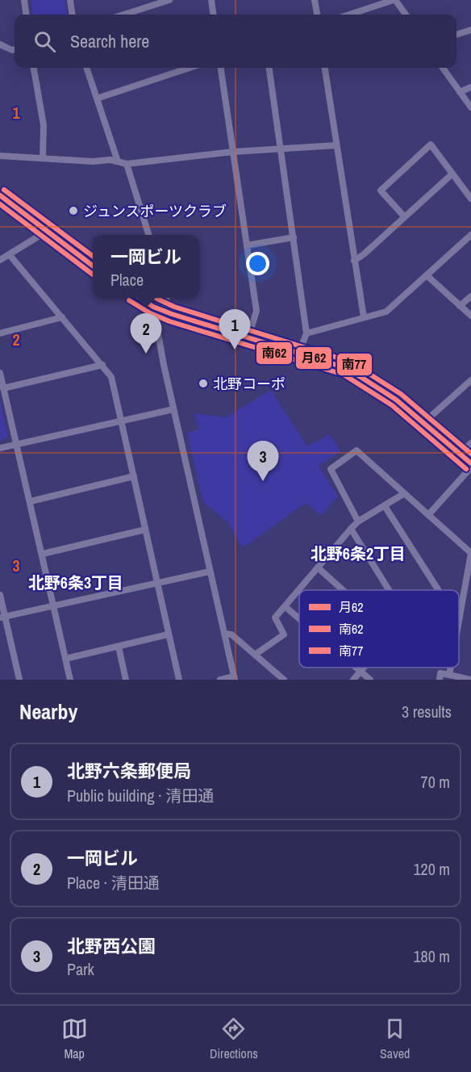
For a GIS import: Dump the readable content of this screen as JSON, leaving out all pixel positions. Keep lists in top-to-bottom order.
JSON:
{
  "districts": ["北野6条2丁目", "北野6条3丁目"],
  "places": ["ジュンスポーツクラブ", "北野コーポ"],
  "lines": ["transit line 南77", "transit line 月62", "transit line 南62"],
  "legend": ["月62", "南62", "南77"],
  "page": {
    "search": "Search here",
    "popup": ["一岡ビル", "Place"],
    "pins": ["1", "2", "3"],
    "heading": ["Nearby", "3 results"],
    "list": [
      {
        "mark": "1",
        "name": "北野六条郵便局",
        "note": "Public building · 清田通",
        "value": "70 m"
      },
      {
        "mark": "2",
        "name": "一岡ビル",
        "note": "Place · 清田通",
        "value": "120 m"
      },
      {
        "mark": "3",
        "name": "北野西公園",
        "note": "Park",
        "value": "180 m"
      }
    ],
    "nav": ["Map", "Directions", "Saved"]
  },
  "grid": {
    "rows": ["1", "2", "3"]
  }
}
